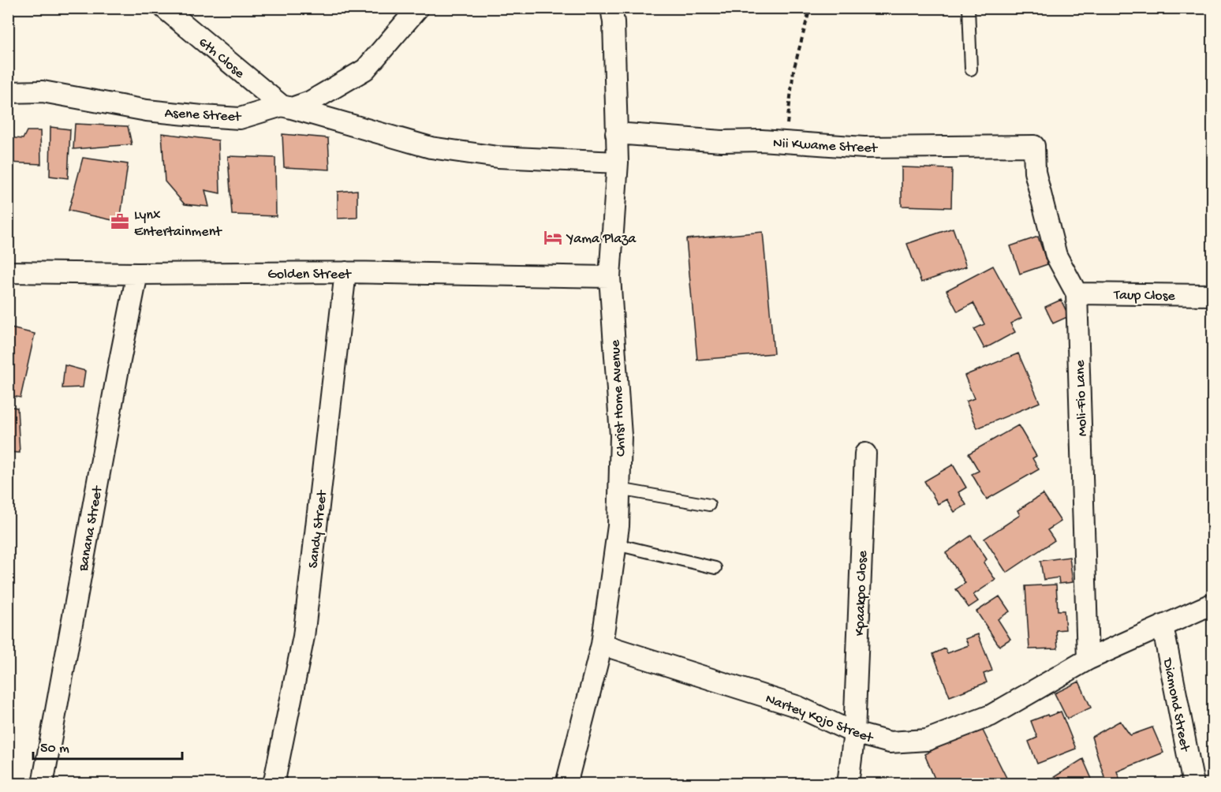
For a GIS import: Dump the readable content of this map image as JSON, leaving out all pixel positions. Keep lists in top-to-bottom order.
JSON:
{
  "streets": {
    "street": [
      "6th Close",
      "Asene Street",
      "Nii Kwame Street",
      "Golden Street",
      "Taup Close",
      "Christ Home Avenue",
      "Moli-Fio Lane",
      "Banana Street",
      "Sandy Street",
      "Kpaakpo Close",
      "Diamond Street",
      "Nartey Kojo Street"
    ]
  },
  "crossings": [
    ["6th Close", "Asene Street"],
    ["Nii Kwame Street", "Christ Home Avenue"],
    ["Nii Kwame Street", "Moli-Fio Lane"],
    ["Golden Street", "Christ Home Avenue"],
    ["Golden Street", "Banana Street"],
    ["Golden Street", "Sandy Street"],
    ["Taup Close", "Moli-Fio Lane"],
    ["Christ Home Avenue", "Nartey Kojo Street"],
    ["Moli-Fio Lane", "Nartey Kojo Street"],
    ["Kpaakpo Close", "Nartey Kojo Street"],
    ["Diamond Street", "Nartey Kojo Street"]
  ],
  "places": {
    "office": ["Lynx Entertainment"],
    "hotel": ["Yama Plaza"]
  },
  "scale_bar": "50 m"
}
